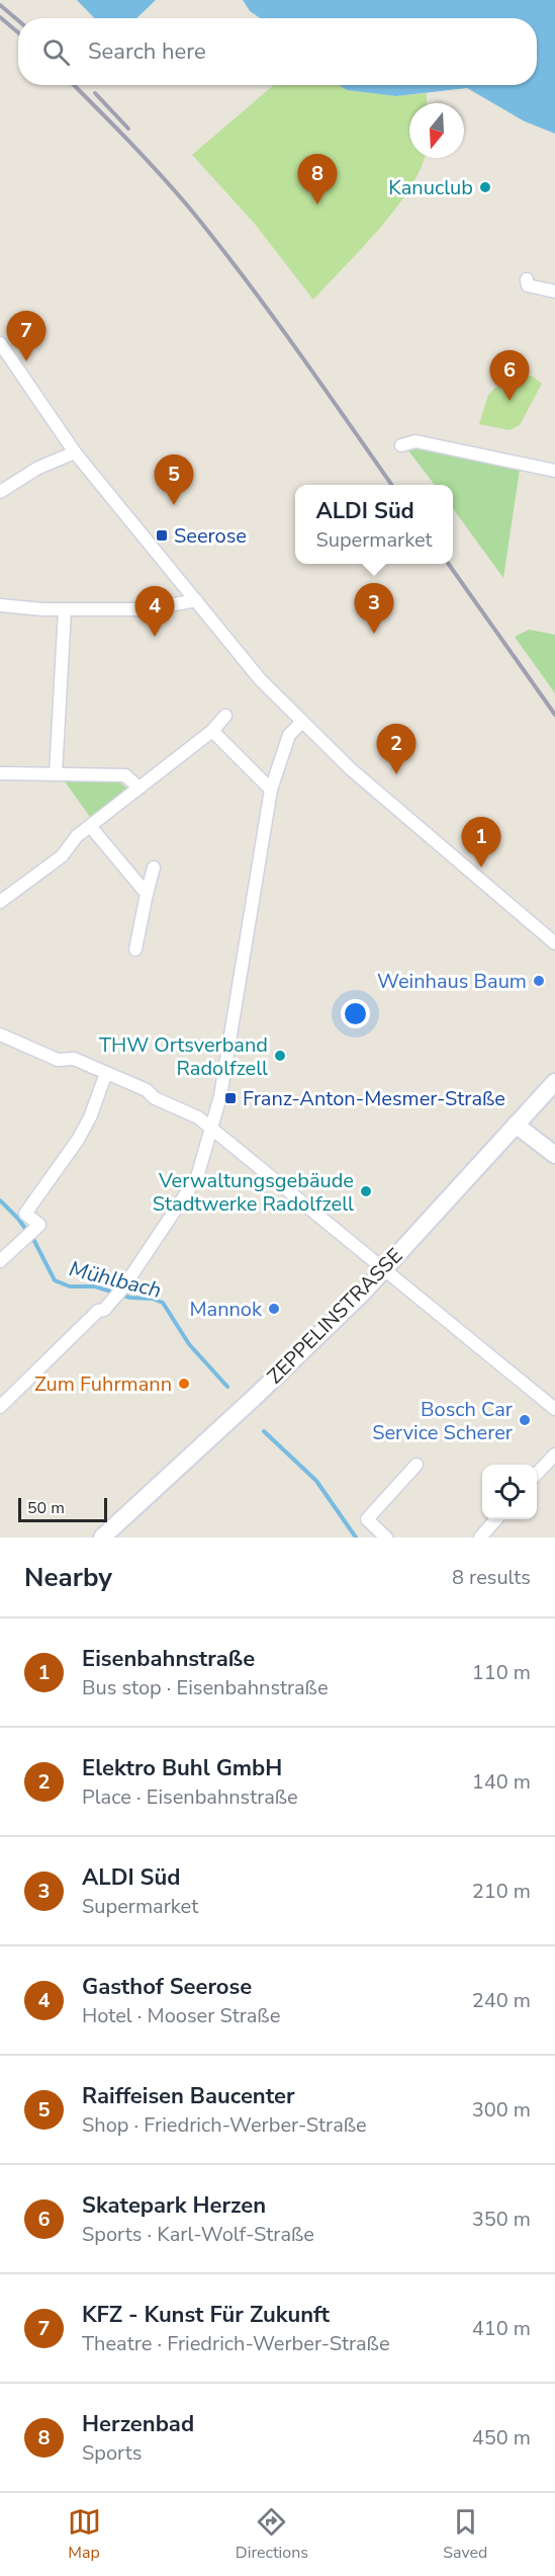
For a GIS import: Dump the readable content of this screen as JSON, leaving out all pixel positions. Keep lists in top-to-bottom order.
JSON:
{
  "streets": {
    "main road": ["ZEPPELINSTRASSE"]
  },
  "water": ["Mühlbach"],
  "places": {
    "other": [
      "Kanuclub",
      "Weinhaus Baum",
      "THW Ortsverband Radolfzell",
      "Verwaltungsgebäude Stadtwerke Radolfzell",
      "Mannok",
      "Zum Fuhrmann",
      "Bosch Car Service Scherer"
    ],
    "transit": ["Seerose", "Franz-Anton-Mesmer-Straße"]
  },
  "scale_bar": "50 m",
  "north": "bottom",
  "page": {
    "search": "Search here",
    "pins": [
      "8",
      "7",
      "6",
      "5",
      "3",
      "4",
      "2",
      "1"
    ],
    "popup": ["ALDI Süd", "Supermarket"],
    "scale": "50 m",
    "heading": ["Nearby", "8 results"],
    "list": [
      {
        "mark": "1",
        "name": "Eisenbahnstraße",
        "note": "Bus stop · Eisenbahnstraße",
        "value": "110 m"
      },
      {
        "mark": "2",
        "name": "Elektro Buhl GmbH",
        "note": "Place · Eisenbahnstraße",
        "value": "140 m"
      },
      {
        "mark": "3",
        "name": "ALDI Süd",
        "note": "Supermarket",
        "value": "210 m"
      },
      {
        "mark": "4",
        "name": "Gasthof Seerose",
        "note": "Hotel · Mooser Straße",
        "value": "240 m"
      },
      {
        "mark": "5",
        "name": "Raiffeisen Baucenter",
        "note": "Shop · Friedrich-Werber-Straße",
        "value": "300 m"
      },
      {
        "mark": "6",
        "name": "Skatepark Herzen",
        "note": "Sports · Karl-Wolf-Straße",
        "value": "350 m"
      },
      {
        "mark": "7",
        "name": "KFZ - Kunst Für Zukunft",
        "note": "Theatre · Friedrich-Werber-Straße",
        "value": "410 m"
      },
      {
        "mark": "8",
        "name": "Herzenbad",
        "note": "Sports",
        "value": "450 m"
      }
    ],
    "nav": ["Map", "Directions", "Saved"]
  }
}
